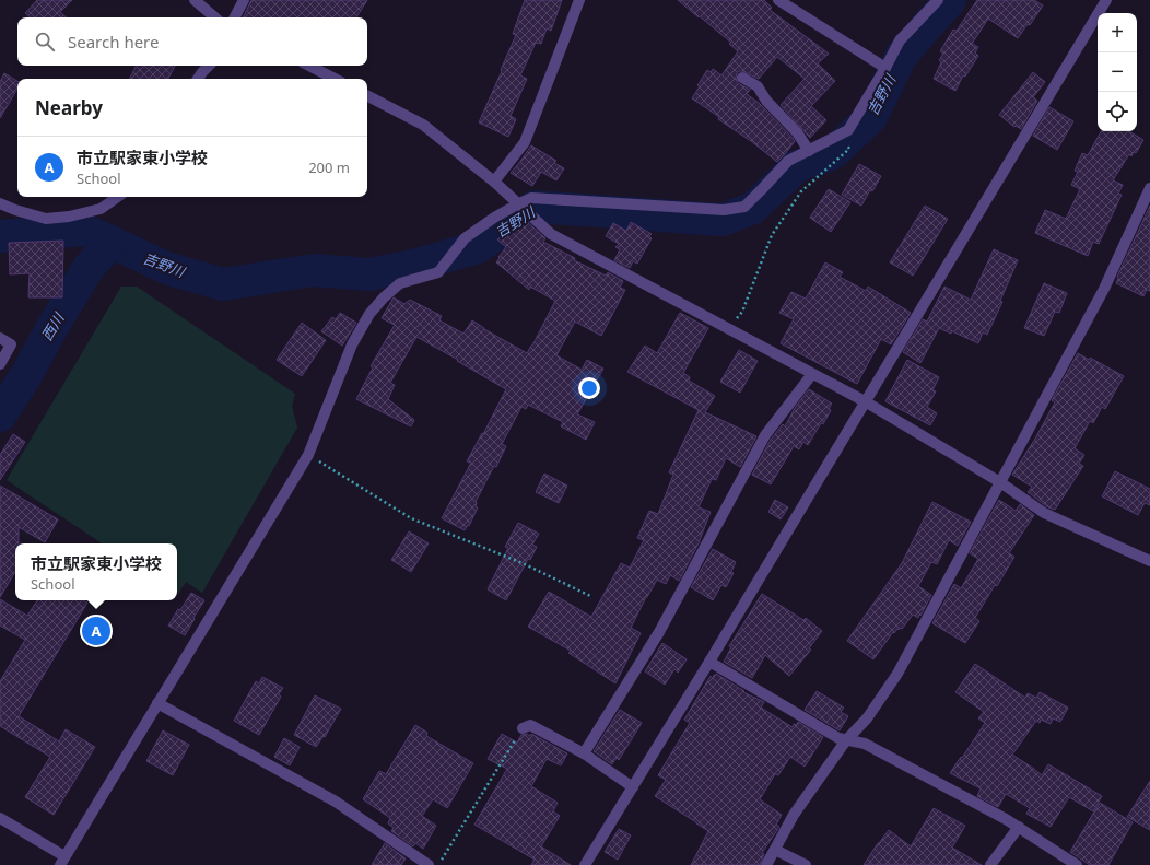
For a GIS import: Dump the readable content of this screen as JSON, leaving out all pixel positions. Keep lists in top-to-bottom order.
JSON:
{
  "water": ["吉野川", "西川"],
  "page": {
    "map_buttons": ["+", "−"],
    "search": "Search here",
    "heading": "Nearby",
    "list": [
      {
        "mark": "A",
        "name": "市立駅家東小学校",
        "note": "School",
        "value": "200 m"
      }
    ],
    "popup": ["市立駅家東小学校", "School"],
    "pins": "A"
  }
}
